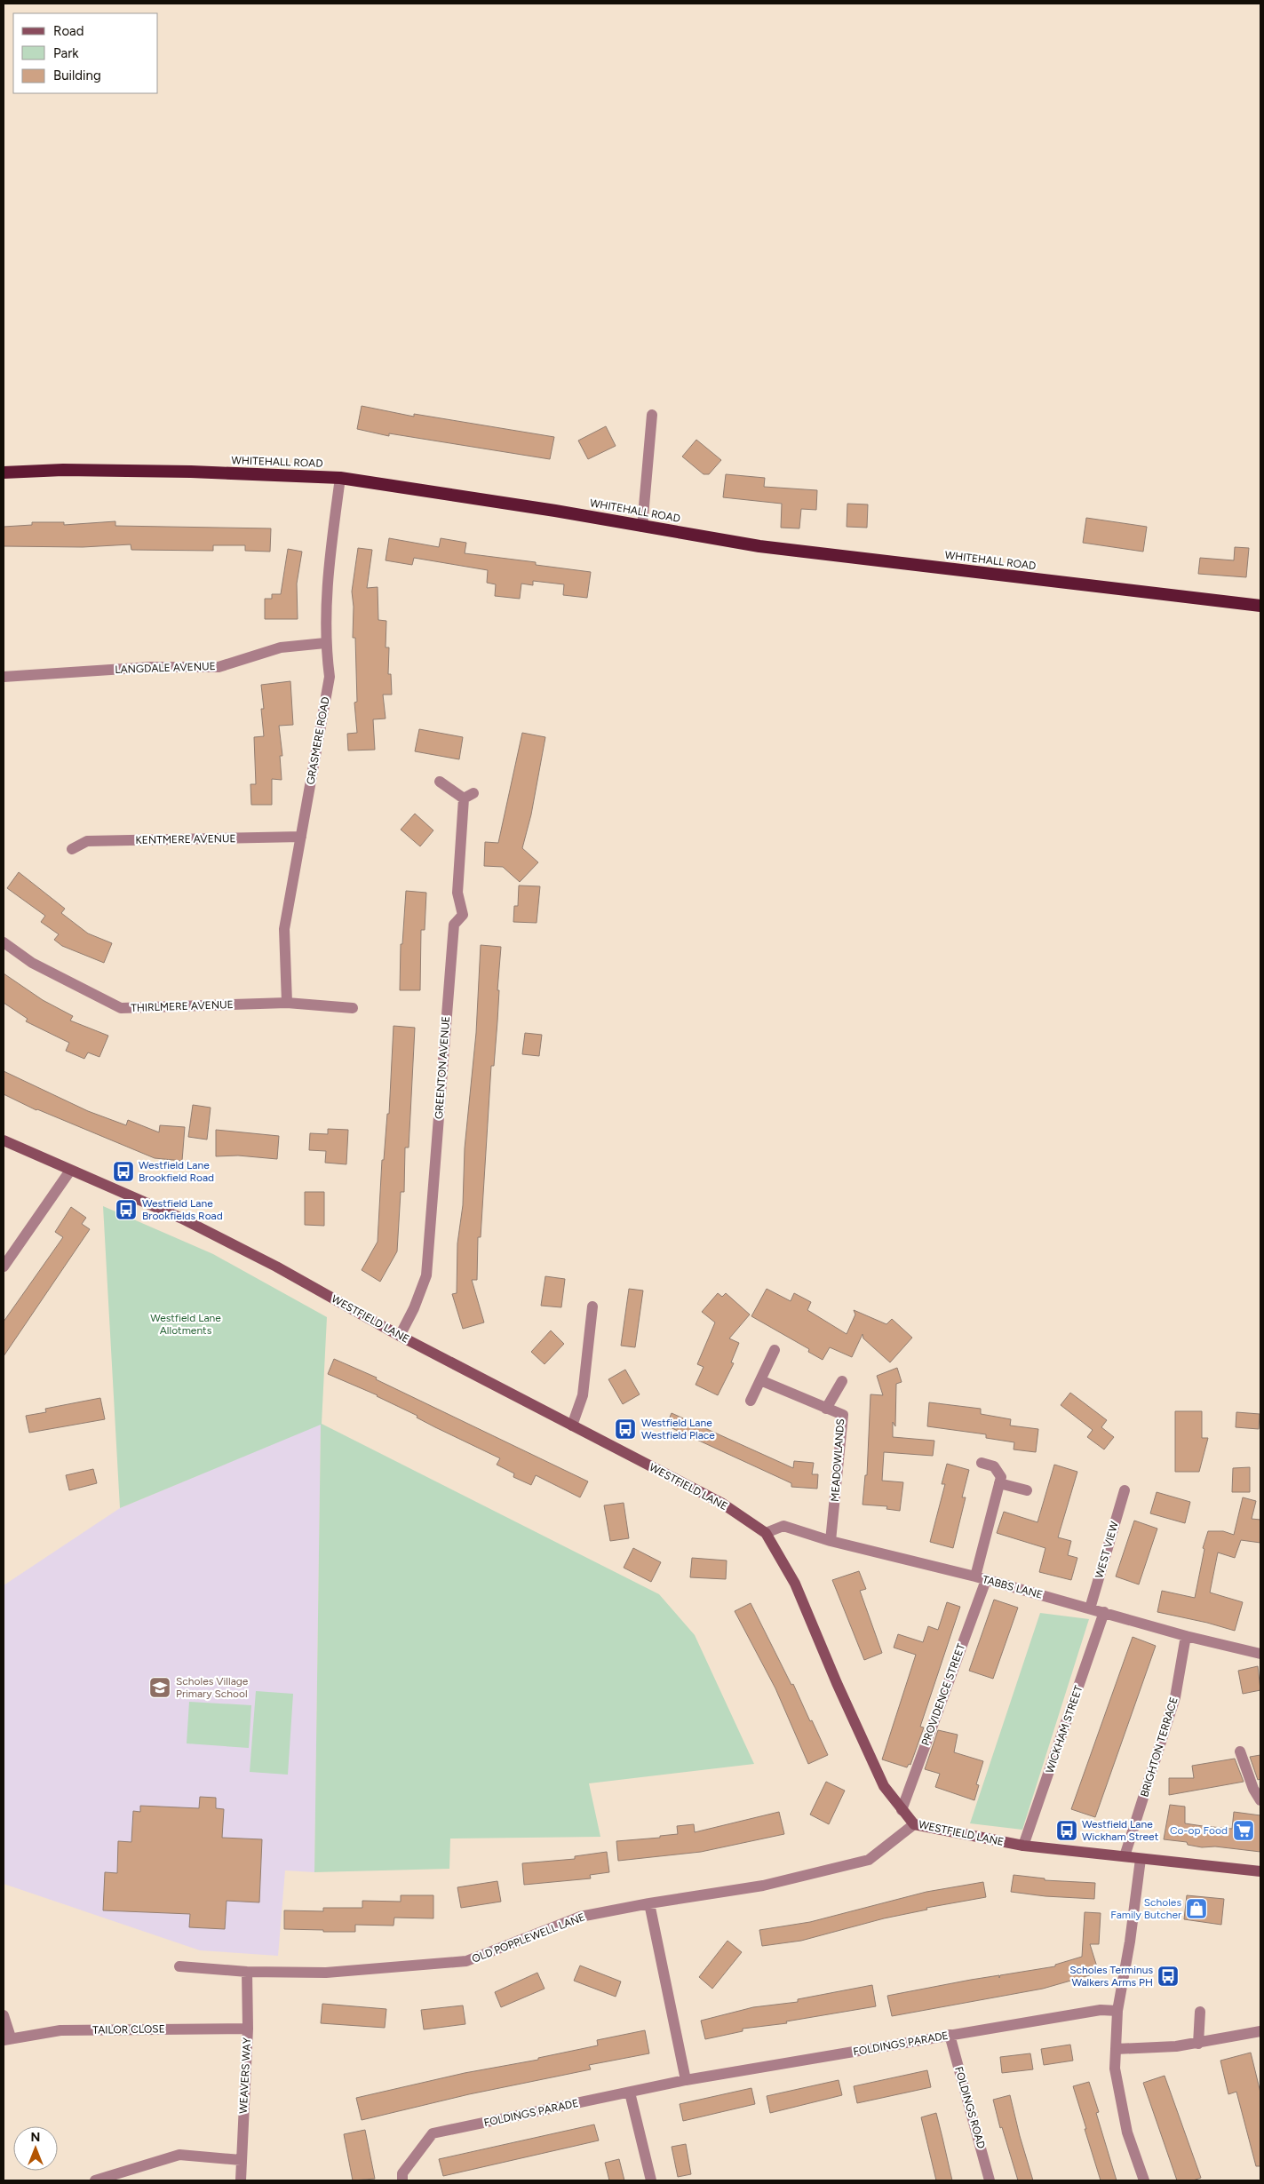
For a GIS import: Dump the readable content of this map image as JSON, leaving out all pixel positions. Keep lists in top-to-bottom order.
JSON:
{
  "streets": {
    "highway": ["WHITEHALL ROAD"],
    "main road": ["WESTFIELD LANE"],
    "street": [
      "LANGDALE AVENUE",
      "GRASMERE ROAD",
      "KENTMERE AVENUE",
      "THIRLMERE AVENUE",
      "GREENTON AVENUE",
      "MEADOWLANDS",
      "WEST VIEW",
      "TABBS LANE",
      "PROVIDENCE STREET",
      "WICKHAM STREET",
      "BRIGHTON TERRACE",
      "OLD POPPLEWELL LANE",
      "TAILOR CLOSE",
      "FOLDINGS PARADE",
      "WEAVERS WAY",
      "FOLDINGS ROAD"
    ]
  },
  "crossings": [
    ["WHITEHALL ROAD", "GRASMERE ROAD"],
    ["LANGDALE AVENUE", "GRASMERE ROAD"],
    ["GRASMERE ROAD", "KENTMERE AVENUE"],
    ["GRASMERE ROAD", "THIRLMERE AVENUE"],
    ["GREENTON AVENUE", "WESTFIELD LANE"],
    ["WESTFIELD LANE", "TABBS LANE"],
    ["WESTFIELD LANE", "PROVIDENCE STREET"],
    ["WESTFIELD LANE", "WICKHAM STREET"],
    ["WESTFIELD LANE", "BRIGHTON TERRACE"],
    ["WESTFIELD LANE", "OLD POPPLEWELL LANE"],
    ["MEADOWLANDS", "TABBS LANE"],
    ["WEST VIEW", "TABBS LANE"],
    ["TABBS LANE", "PROVIDENCE STREET"],
    ["TABBS LANE", "WICKHAM STREET"],
    ["TABBS LANE", "BRIGHTON TERRACE"],
    ["OLD POPPLEWELL LANE", "WEAVERS WAY"],
    ["TAILOR CLOSE", "WEAVERS WAY"],
    ["FOLDINGS PARADE", "FOLDINGS ROAD"]
  ],
  "parks": ["Westfield Lane Allotments"],
  "places": {
    "bus stop": [
      "Westfield Lane Brookfield Road",
      "Westfield Lane Brookfields Road",
      "Westfield Lane Westfield Place",
      "Westfield Lane Wickham Street",
      "Scholes Terminus Walkers Arms PH"
    ],
    "school or university": ["Scholes Village Primary School"],
    "supermarket": ["Co-op Food"],
    "shop": ["Scholes Family Butcher"]
  },
  "legend": ["Road", "Park", "Building"],
  "north": "top"
}
